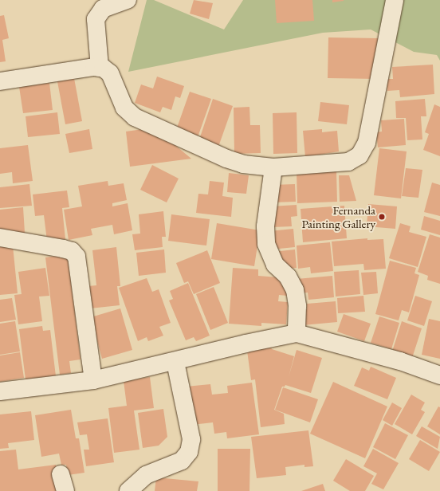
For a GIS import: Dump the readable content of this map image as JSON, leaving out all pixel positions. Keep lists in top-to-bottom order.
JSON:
{
  "places": ["Fernanda Painting Gallery"]
}
